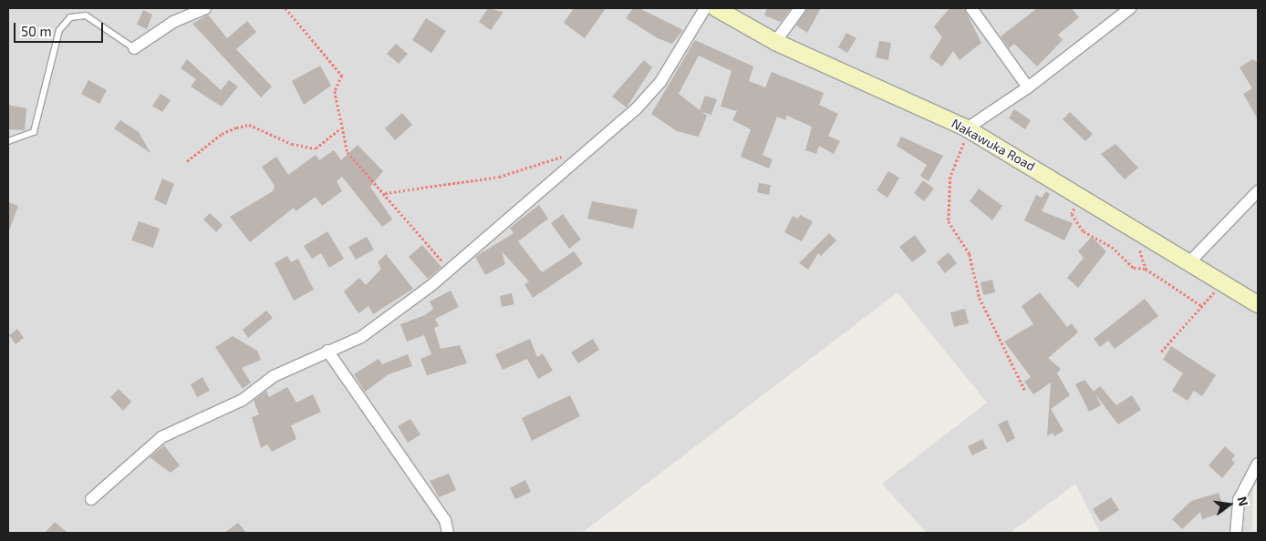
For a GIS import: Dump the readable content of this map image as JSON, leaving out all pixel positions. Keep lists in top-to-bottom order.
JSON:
{
  "streets": {
    "main road": ["Nakawuka Road"]
  },
  "scale_bar": "50 m",
  "north": "right"
}
